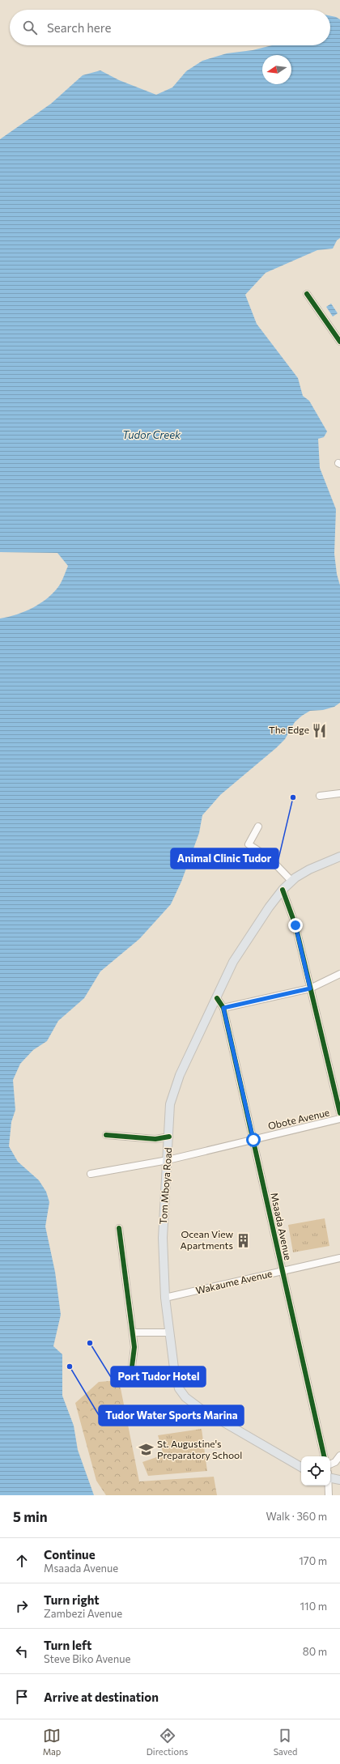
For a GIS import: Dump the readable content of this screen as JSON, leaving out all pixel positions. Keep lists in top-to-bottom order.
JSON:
{
  "streets": {
    "main road": ["Tom Mboya Road"],
    "street": ["Obote Avenue", "Msaada Avenue", "Wakaume Avenue"]
  },
  "crossings": [
    ["Obote Avenue", "Tom Mboya Road"],
    ["Obote Avenue", "Msaada Avenue"],
    ["Tom Mboya Road", "Msaada Avenue"],
    ["Tom Mboya Road", "Wakaume Avenue"],
    ["Msaada Avenue", "Wakaume Avenue"]
  ],
  "water": ["Tudor Creek"],
  "places": {
    "restaurant": ["The Edge"],
    "other": ["Animal Clinic Tudor", "Port Tudor Hotel", "Tudor Water Sports Marina"],
    "building": ["Ocean View Apartments"],
    "school or university": ["St. Augustine's Preparatory School"]
  },
  "north": "left",
  "page": {
    "search": "Search here",
    "heading": ["5 min", "Walk · 360 m"],
    "list": [
      ["Continue", "Msaada Avenue", "170 m"],
      ["Turn right", "Zambezi Avenue", "110 m"],
      ["Turn left", "Steve Biko Avenue", "80 m"],
      "Arrive at destination"
    ],
    "nav": ["Map", "Directions", "Saved"]
  }
}
